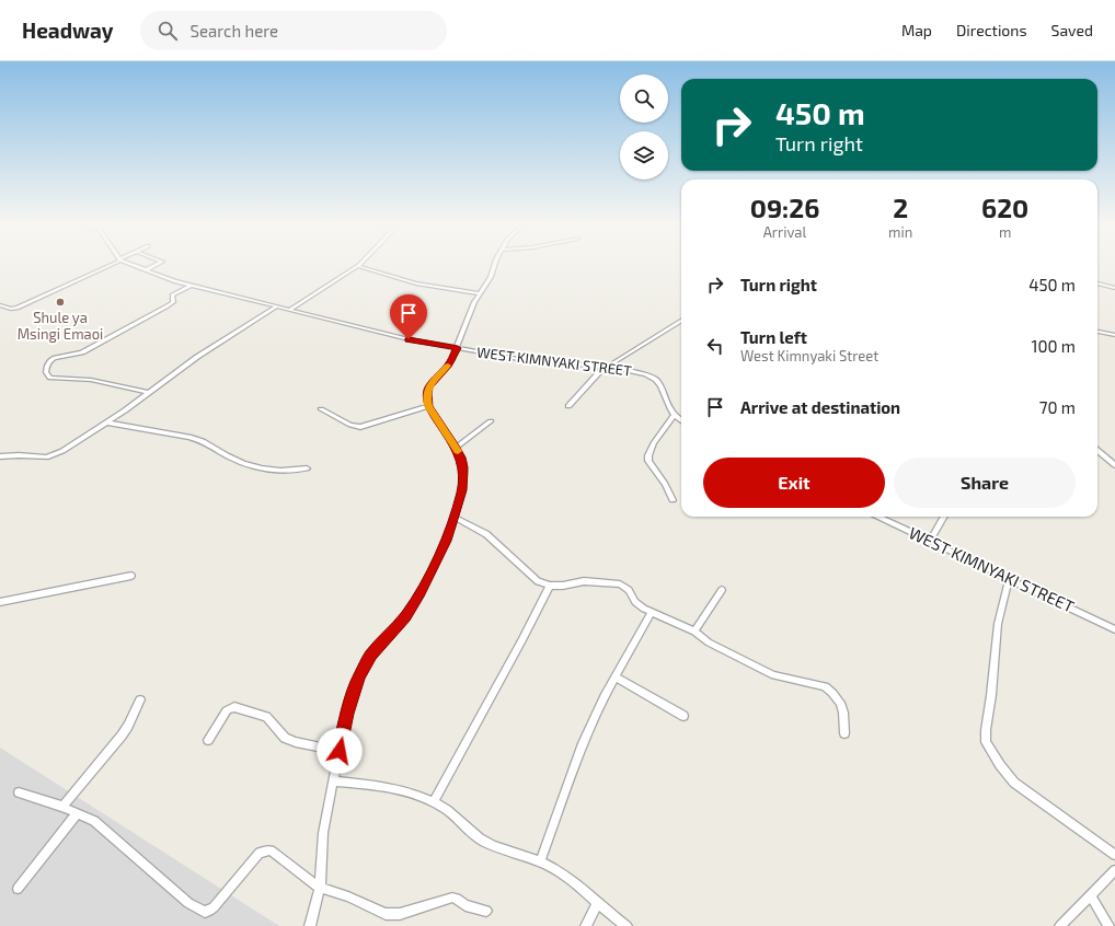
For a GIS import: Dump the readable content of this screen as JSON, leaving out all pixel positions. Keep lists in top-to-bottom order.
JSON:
{
  "streets": {
    "street": ["WEST KIMNYAKI STREET"]
  },
  "places": ["Shule ya Msingi Emaoi"],
  "page": {
    "header": "Headway",
    "search": "Search here",
    "nav": ["Map", "Directions", "Saved"],
    "turn": ["450 m", "Turn right"],
    "eta": [
      "09:26",
      "Arrival",
      "2",
      "min",
      "620",
      "m"
    ],
    "list": [
      {
        "name": "Turn right",
        "value": "450 m"
      },
      {
        "name": "Turn left",
        "note": "West Kimnyaki Street",
        "value": "100 m"
      },
      {
        "name": "Arrive at destination",
        "value": "70 m"
      }
    ],
    "buttons": ["Exit", "Share"]
  }
}
